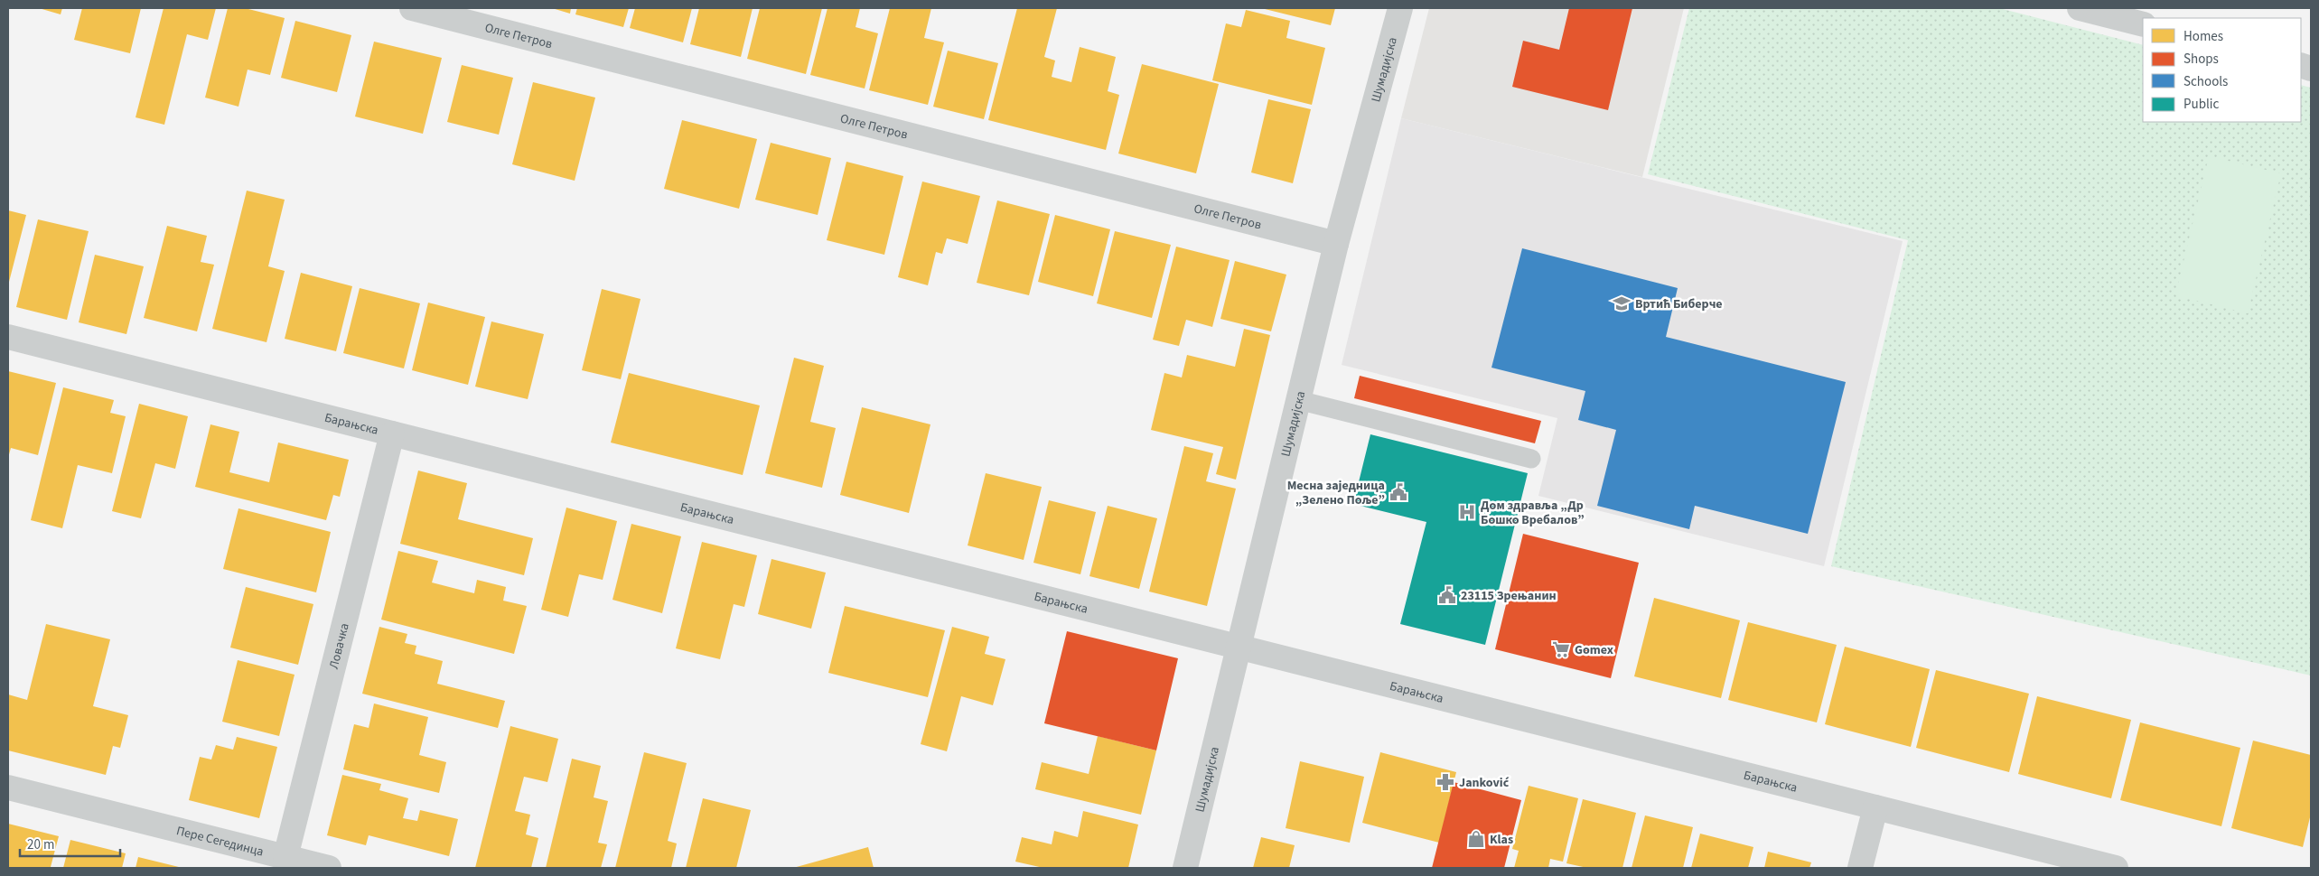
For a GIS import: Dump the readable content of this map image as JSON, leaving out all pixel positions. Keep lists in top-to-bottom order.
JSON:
{
  "streets": {
    "street": [
      "Олге Петров",
      "Шумадијска",
      "Барањска",
      "Ловачка",
      "Пере Сегединца"
    ]
  },
  "crossings": [
    ["Олге Петров", "Шумадијска"],
    ["Шумадијска", "Барањска"],
    ["Барањска", "Ловачка"],
    ["Ловачка", "Пере Сегединца"]
  ],
  "places": {
    "school or university": ["Вртић Биберче"],
    "public building": ["Месна заједница „Зелено Поље”", "23115 Зрењанин"],
    "hospital": ["Дом здравља „Др Бошко Вребалов”"],
    "supermarket": ["Gomex"],
    "pharmacy": ["Janković"],
    "shop": ["Klas"]
  },
  "legend": [
    "Homes",
    "Shops",
    "Schools",
    "Public"
  ],
  "scale_bar": "20 m"
}
